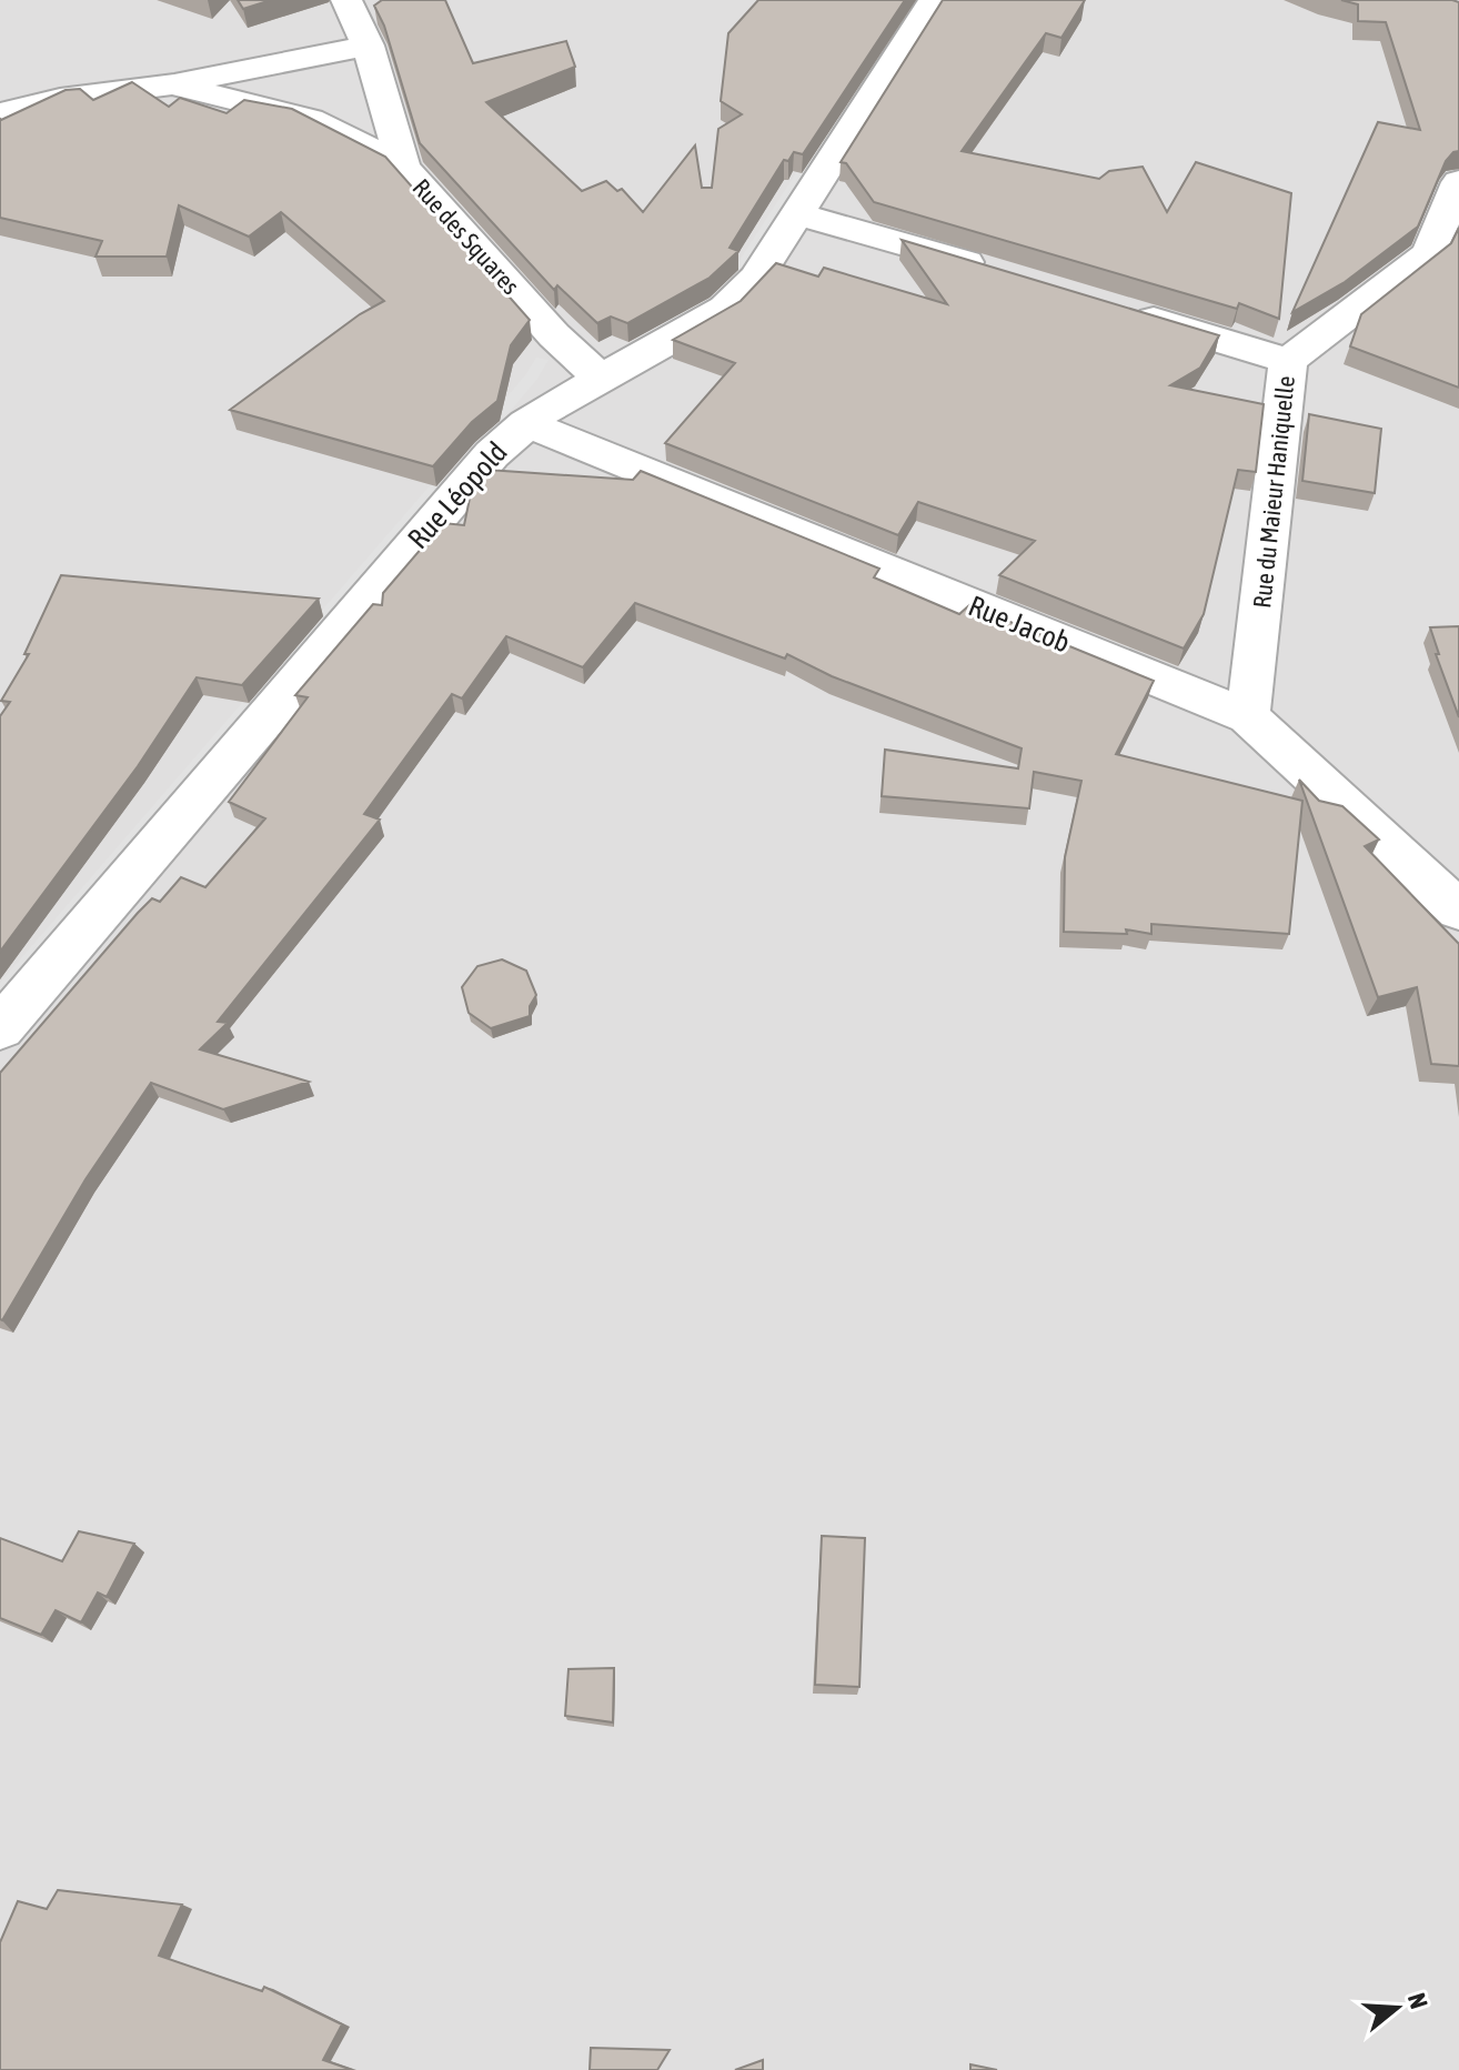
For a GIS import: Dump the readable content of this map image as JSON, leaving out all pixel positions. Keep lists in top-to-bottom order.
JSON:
{
  "streets": {
    "street": [
      "Rue des Squares",
      "Rue du Maieur Haniquelle",
      "Rue Léopold",
      "Rue Jacob"
    ]
  },
  "crossings": [
    ["Rue des Squares", "Rue Léopold"],
    ["Rue du Maieur Haniquelle", "Rue Jacob"],
    ["Rue Léopold", "Rue Jacob"]
  ],
  "north": "right"
}
